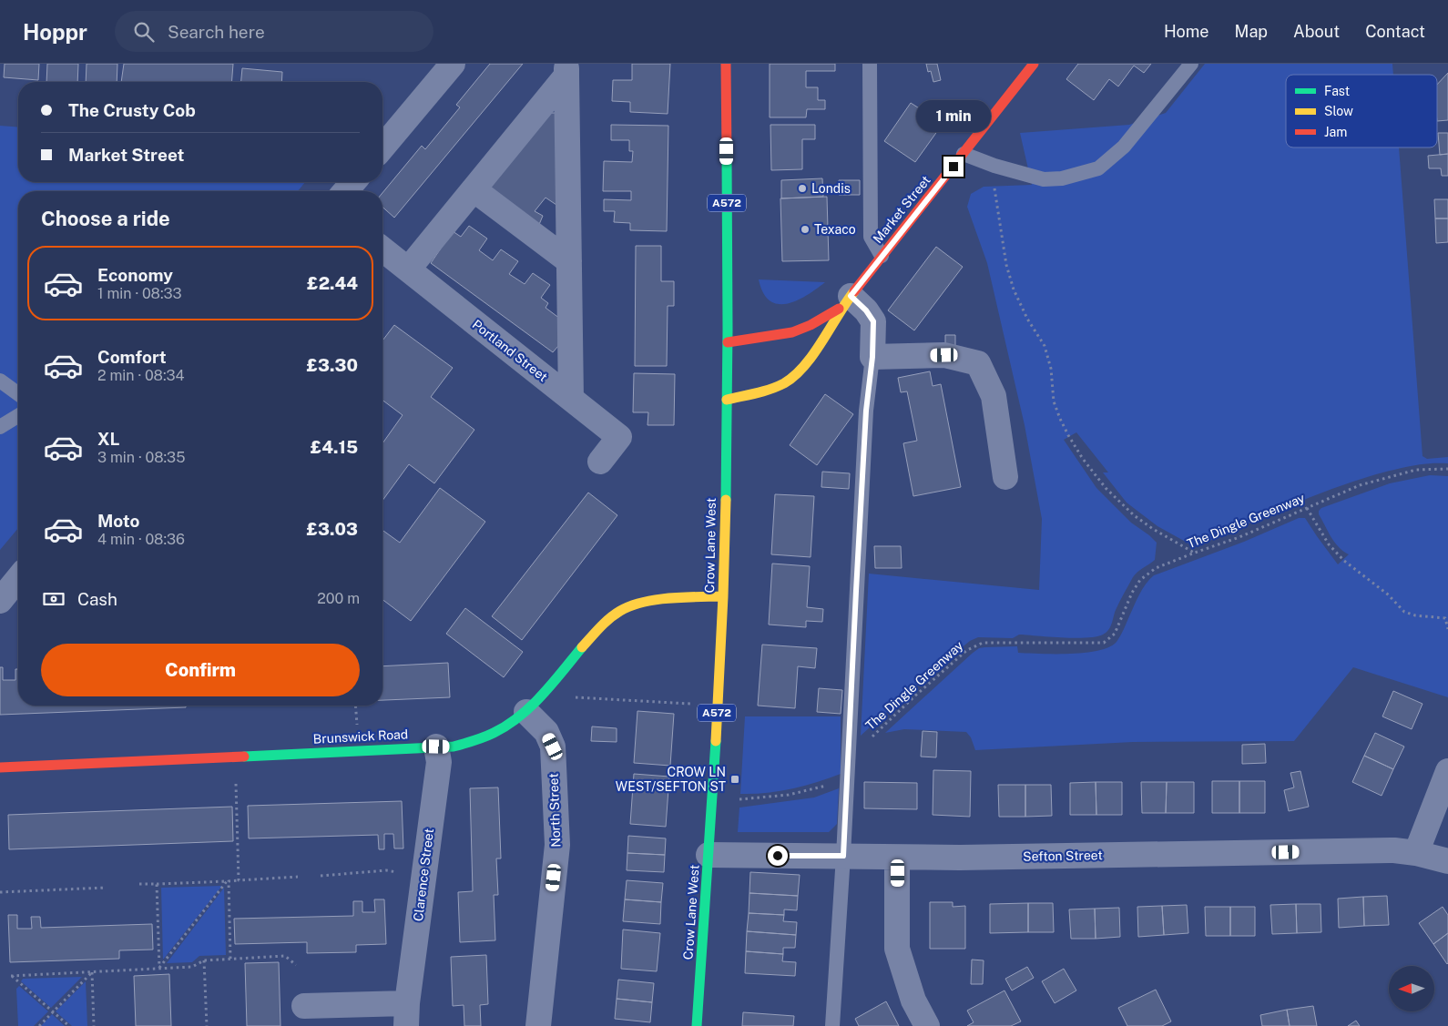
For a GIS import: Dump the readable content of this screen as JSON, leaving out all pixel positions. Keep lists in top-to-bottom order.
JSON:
{
  "streets": {
    "street": [
      "A572",
      "Market Street",
      "Portland Street",
      "Crow Lane West",
      "Brunswick Road",
      "North Street",
      "Sefton Street",
      "Clarence Street"
    ],
    "path": ["The Dingle Greenway"]
  },
  "crossings": [
    ["Market Street", "Crow Lane West"],
    ["The Dingle Greenway", "Crow Lane West"],
    ["Crow Lane West", "Brunswick Road"],
    ["Crow Lane West", "Sefton Street"],
    ["Brunswick Road", "North Street"],
    ["Brunswick Road", "Clarence Street"]
  ],
  "places": {
    "other": ["Londis", "Texaco"],
    "transit": ["CROW LN WEST/SEFTON ST"]
  },
  "legend": ["Fast", "Slow", "Jam"],
  "north": "left",
  "page": {
    "header": "Hoppr",
    "search": "Search here",
    "nav": [
      "Home",
      "Map",
      "About",
      "Contact"
    ],
    "banner": ["The Crusty Cob", "Market Street"],
    "bubble": "1 min",
    "heading": "Choose a ride",
    "list": [
      {
        "name": "Economy",
        "note": "1 min · 08:33",
        "value": "£2.44"
      },
      {
        "name": "Comfort",
        "note": "2 min · 08:34",
        "value": "£3.30"
      },
      {
        "name": "XL",
        "note": "3 min · 08:35",
        "value": "£4.15"
      },
      {
        "name": "Moto",
        "note": "4 min · 08:36",
        "value": "£3.03"
      }
    ],
    "pay": ["Cash", "200 m"],
    "buttons": "Confirm"
  }
}
